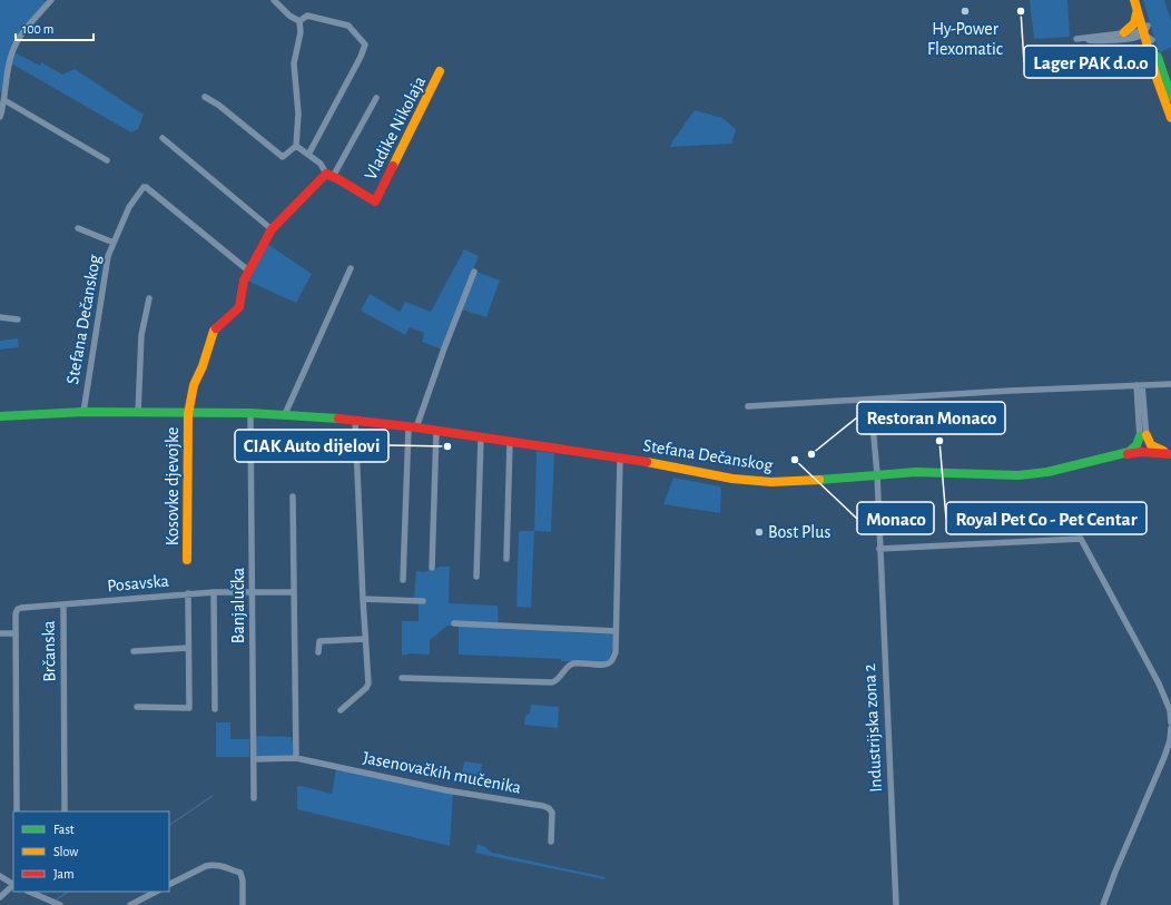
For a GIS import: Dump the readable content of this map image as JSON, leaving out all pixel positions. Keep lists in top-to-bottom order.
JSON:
{
  "streets": {
    "main road": ["Vladike Nikolaja", "Stefana Dečanskog", "Kosovke djevojke"],
    "street": [
      "Posavska",
      "Banjalučka",
      "Brčanska",
      "Industrijska zona 2",
      "Jasenovačkih mučenika"
    ]
  },
  "crossings": [
    ["Vladike Nikolaja", "Stefana Dečanskog"],
    ["Vladike Nikolaja", "Kosovke djevojke"],
    ["Stefana Dečanskog", "Kosovke djevojke"],
    ["Stefana Dečanskog", "Banjalučka"],
    ["Stefana Dečanskog", "Industrijska zona 2"],
    ["Posavska", "Brčanska"],
    ["Banjalučka", "Jasenovačkih mučenika"]
  ],
  "places": [
    "Hy-Power Flexomatic",
    "Lager PAK d.o.o",
    "Royal Pet Co - Pet Centar",
    "CIAK Auto dijelovi",
    "Restoran Monaco",
    "Monaco",
    "Bost Plus"
  ],
  "legend": ["Fast", "Slow", "Jam"],
  "scale_bar": "100 m"
}
